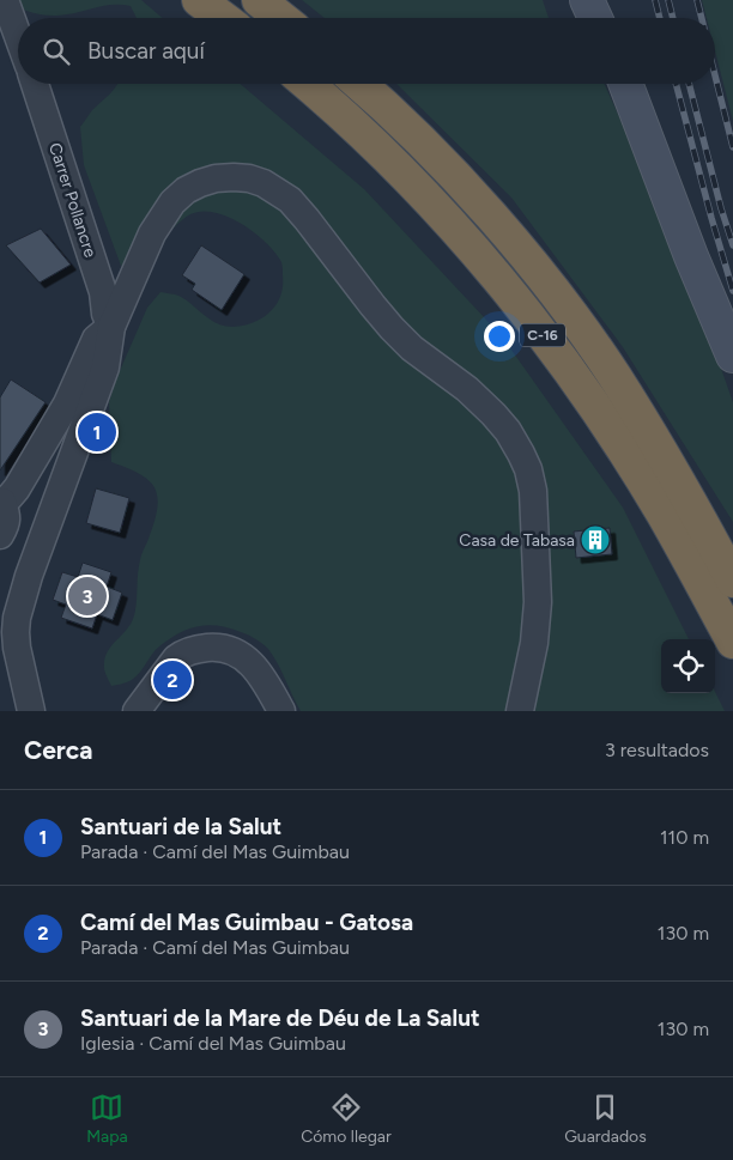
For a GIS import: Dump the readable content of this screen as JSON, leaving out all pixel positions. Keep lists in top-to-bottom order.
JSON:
{
  "streets": {
    "highway": ["C-16"],
    "street": ["Carrer Pollancre"]
  },
  "places": {
    "building": ["Casa de Tabasa"]
  },
  "page": {
    "search": "Buscar aquí",
    "pins": ["1", "3", "2"],
    "heading": ["Cerca", "3 resultados"],
    "list": [
      {
        "mark": "1",
        "name": "Santuari de la Salut",
        "note": "Parada · Camí del Mas Guimbau",
        "value": "110 m"
      },
      {
        "mark": "2",
        "name": "Camí del Mas Guimbau - Gatosa",
        "note": "Parada · Camí del Mas Guimbau",
        "value": "130 m"
      },
      {
        "mark": "3",
        "name": "Santuari de la Mare de Déu de La Salut",
        "note": "Iglesia · Camí del Mas Guimbau",
        "value": "130 m"
      }
    ],
    "nav": ["Mapa", "Cómo llegar", "Guardados"]
  }
}
